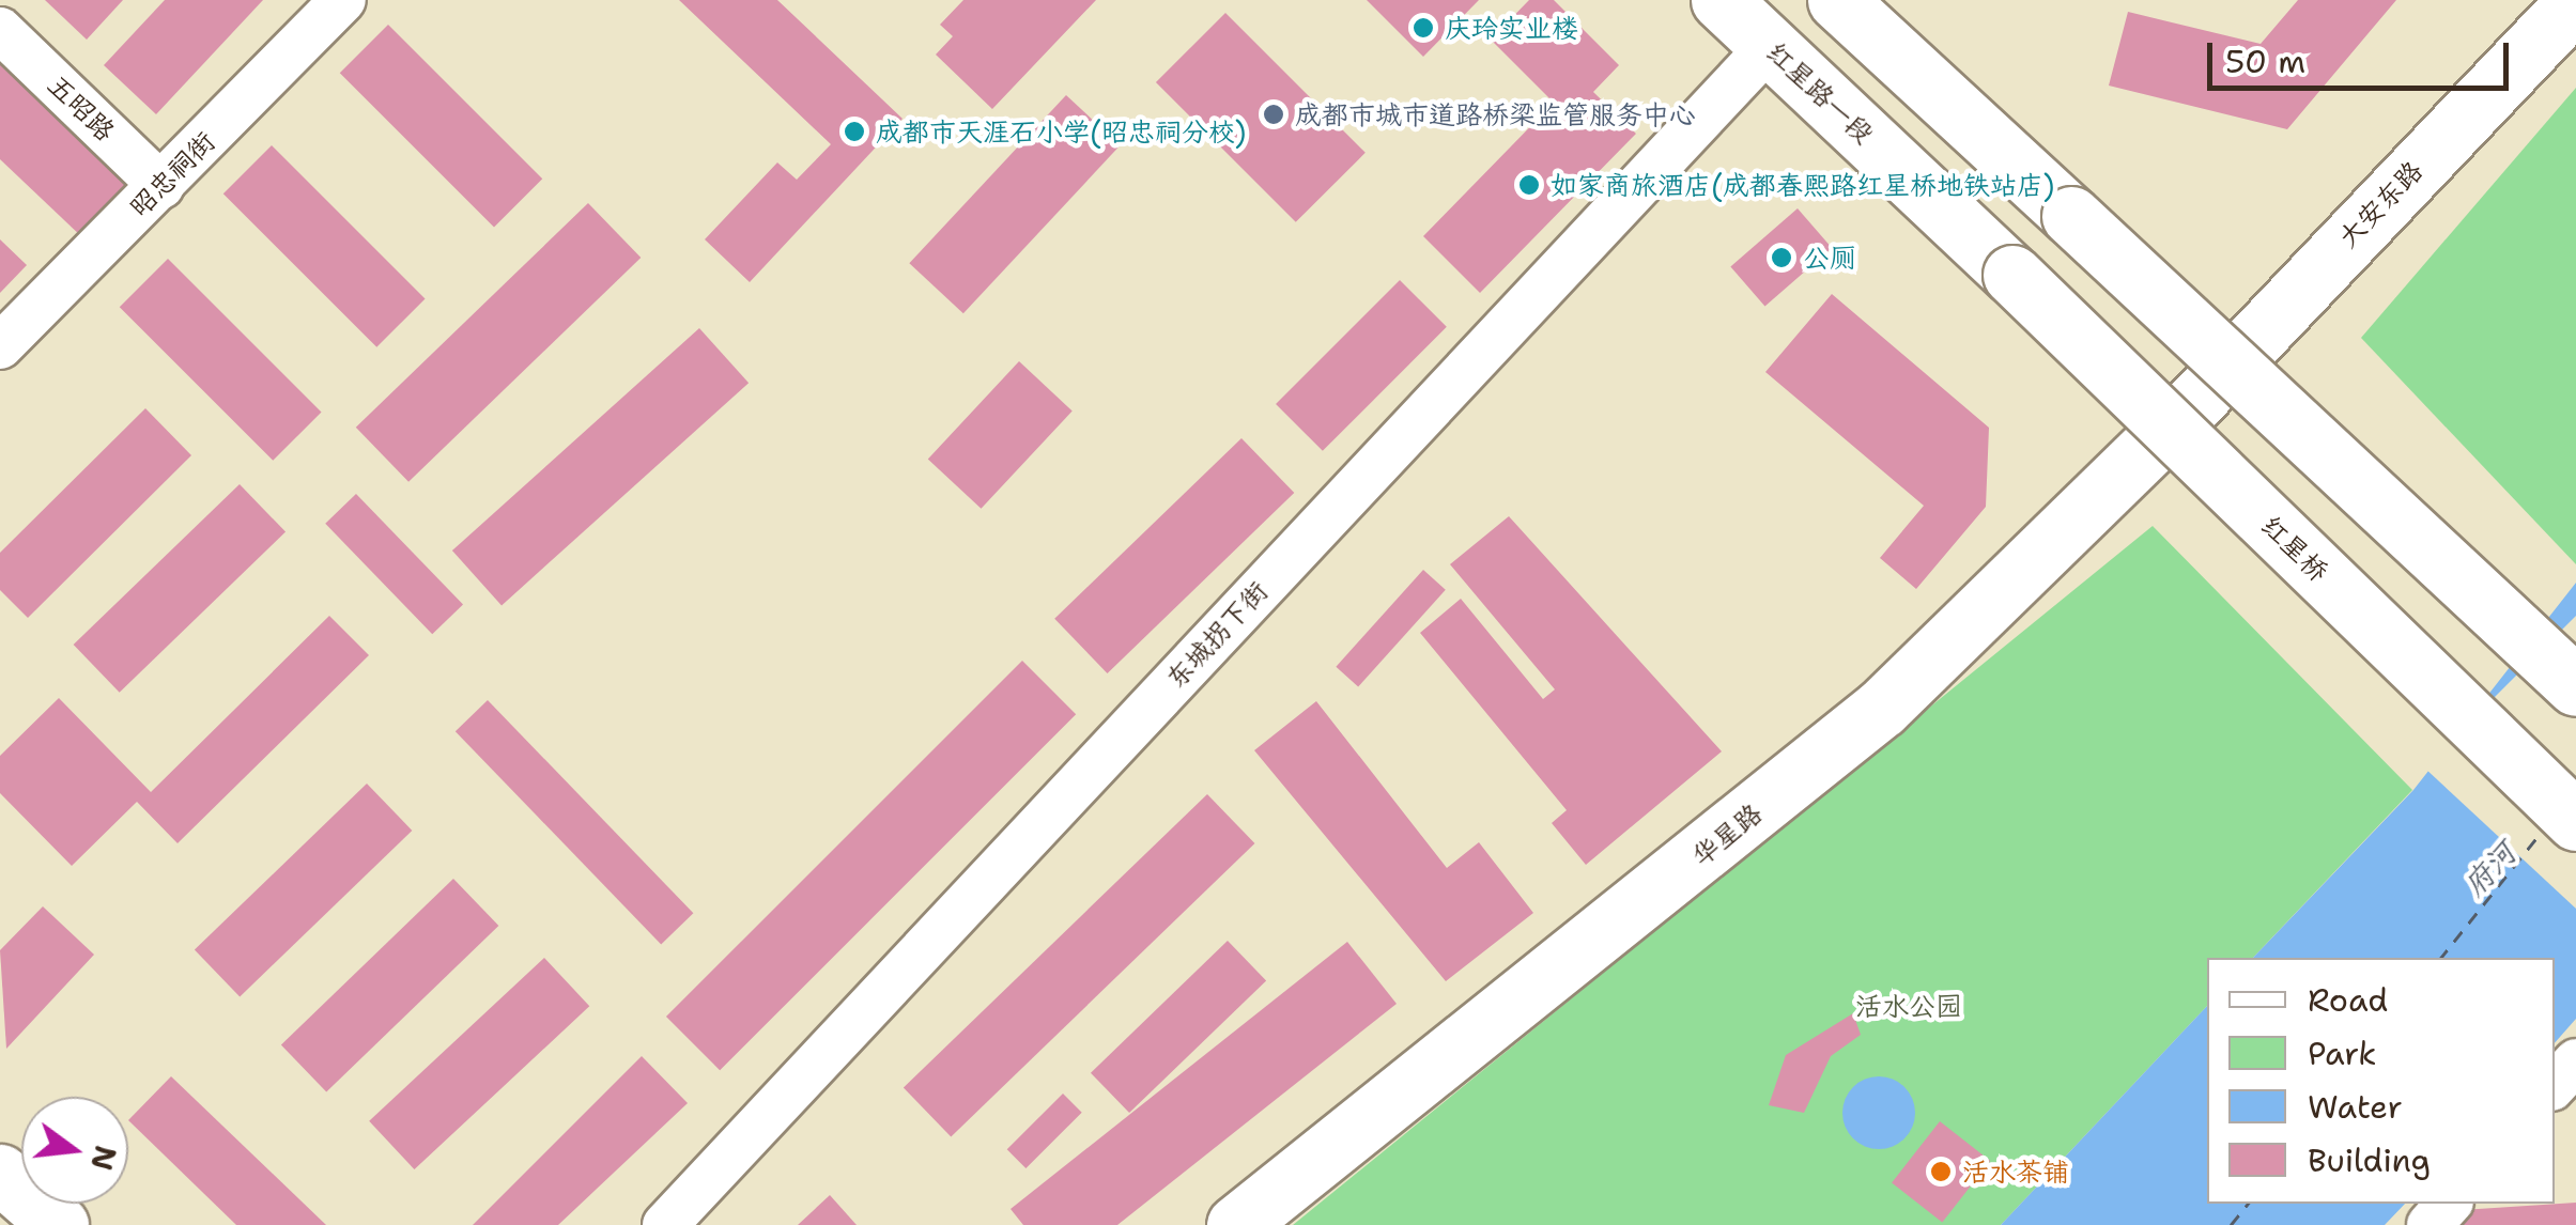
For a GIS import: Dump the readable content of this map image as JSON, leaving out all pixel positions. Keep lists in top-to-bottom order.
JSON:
{
  "streets": {
    "main road": [
      "红星路一段",
      "大安东路",
      "红星桥",
      "华星路"
    ],
    "street": ["五昭路", "昭忠祠街", "东城拐下街"]
  },
  "crossings": [
    ["红星路一段", "红星桥"],
    ["红星路一段", "东城拐下街"],
    ["五昭路", "昭忠祠街"],
    ["大安东路", "华星路"]
  ],
  "water": ["府河"],
  "parks": ["活水公园"],
  "places": [
    "庆玲实业楼",
    "成都市城市道路桥梁监管服务中心",
    "成都市天涯石小学(昭忠祠分校)",
    "如家商旅酒店(成都春熙路红星桥地铁站店)",
    "公厕",
    "活水茶铺"
  ],
  "legend": [
    "Road",
    "Park",
    "Water",
    "Building"
  ],
  "scale_bar": "50 m",
  "north": "right"
}
